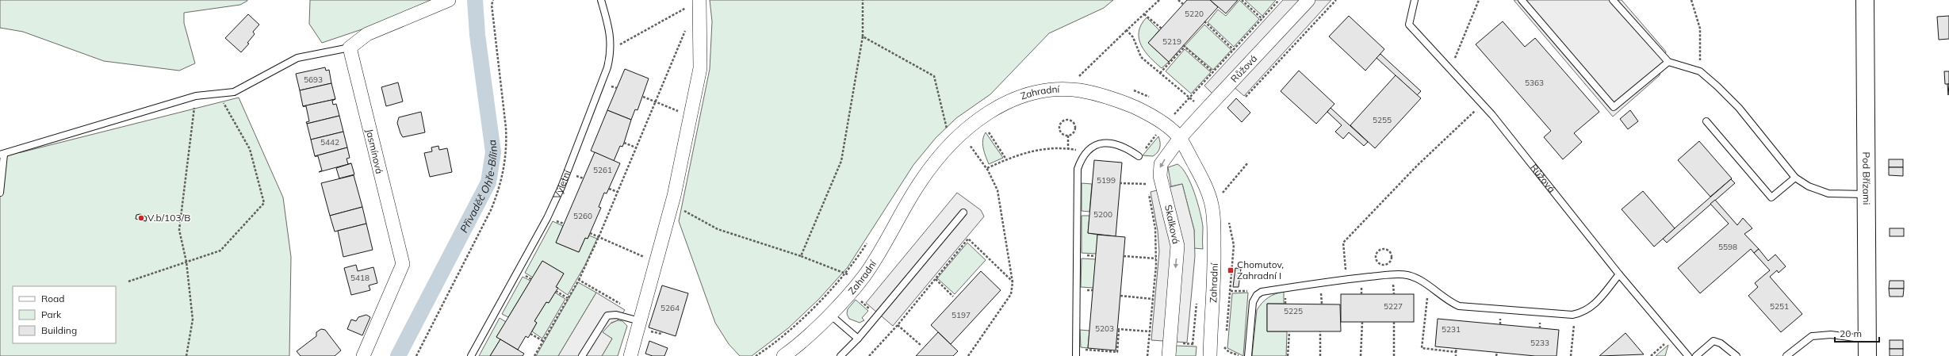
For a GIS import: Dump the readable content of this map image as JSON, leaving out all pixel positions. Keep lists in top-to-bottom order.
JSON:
{
  "streets": {
    "street": [
      "Růžová",
      "Zahradní",
      "Jasmínová",
      "Pod Břízami",
      "Skalková"
    ],
    "lane": ["Výletní"]
  },
  "crossings": [
    ["Růžová", "Zahradní"],
    ["Růžová", "Skalková"],
    ["Zahradní", "Skalková"]
  ],
  "one_way": ["Skalková"],
  "water": ["Přivaděč Ohře-Bílina"],
  "places": {
    "other": ["V.b/103/B"],
    "transit": ["Chomutov, Zahradní I"]
  },
  "house_numbers": [
    "5220",
    "5219",
    "5693",
    "5363",
    "5255",
    "5442",
    "5261",
    "5199",
    "5200",
    "5260",
    "5598",
    "5418",
    "5227",
    "5251",
    "5264",
    "5225",
    "5197",
    "5203",
    "5231",
    "5233"
  ],
  "legend": ["Road", "Park", "Building"],
  "scale_bar": "20 m"
}
